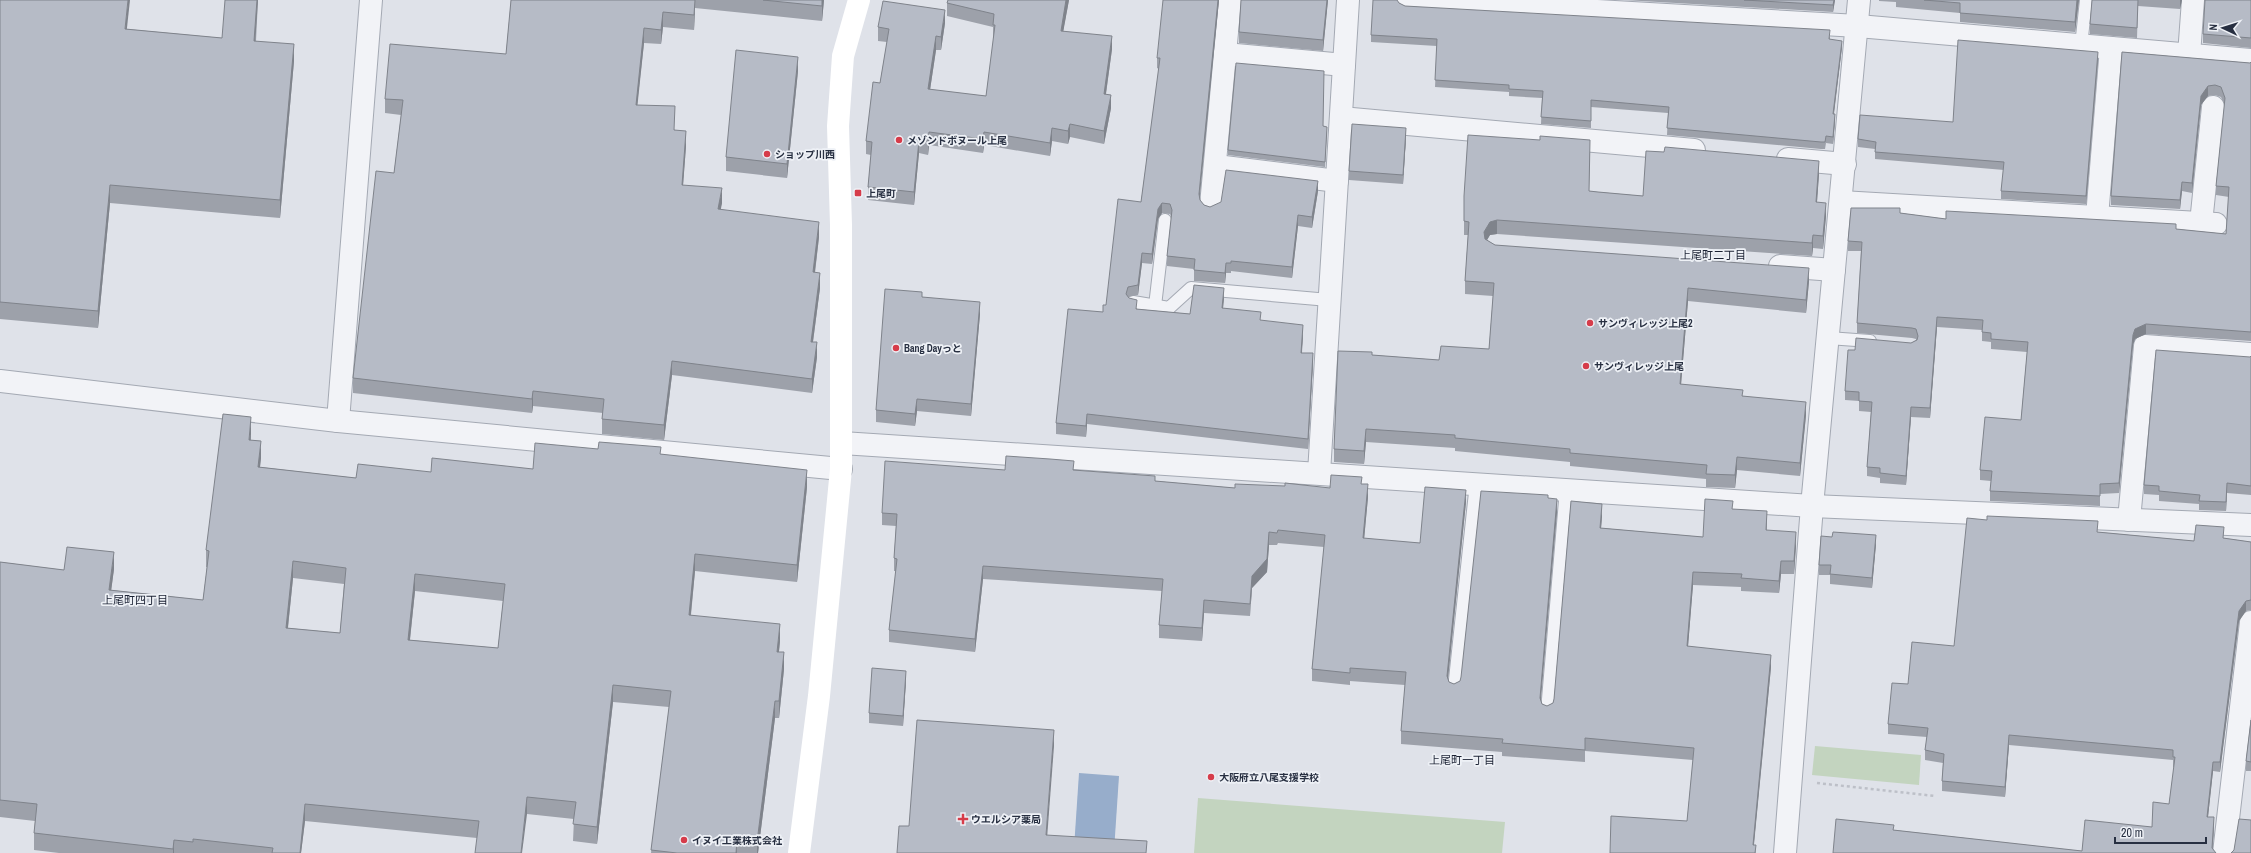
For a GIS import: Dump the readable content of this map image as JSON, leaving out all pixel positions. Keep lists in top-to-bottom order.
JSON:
{
  "districts": ["上尾町二丁目", "上尾町四丁目", "上尾町一丁目"],
  "places": {
    "other": [
      "メゾンドボヌール上尾",
      "ショップ川西",
      "サンヴィレッジ上尾2",
      "Bang Dayっと",
      "サンヴィレッジ上尾",
      "大阪府立八尾支援学校",
      "イヌイ工業株式会社"
    ],
    "transit": ["上尾町"],
    "health": ["ウエルシア薬局"]
  },
  "scale_bar": "20 m",
  "north": "left"
}
